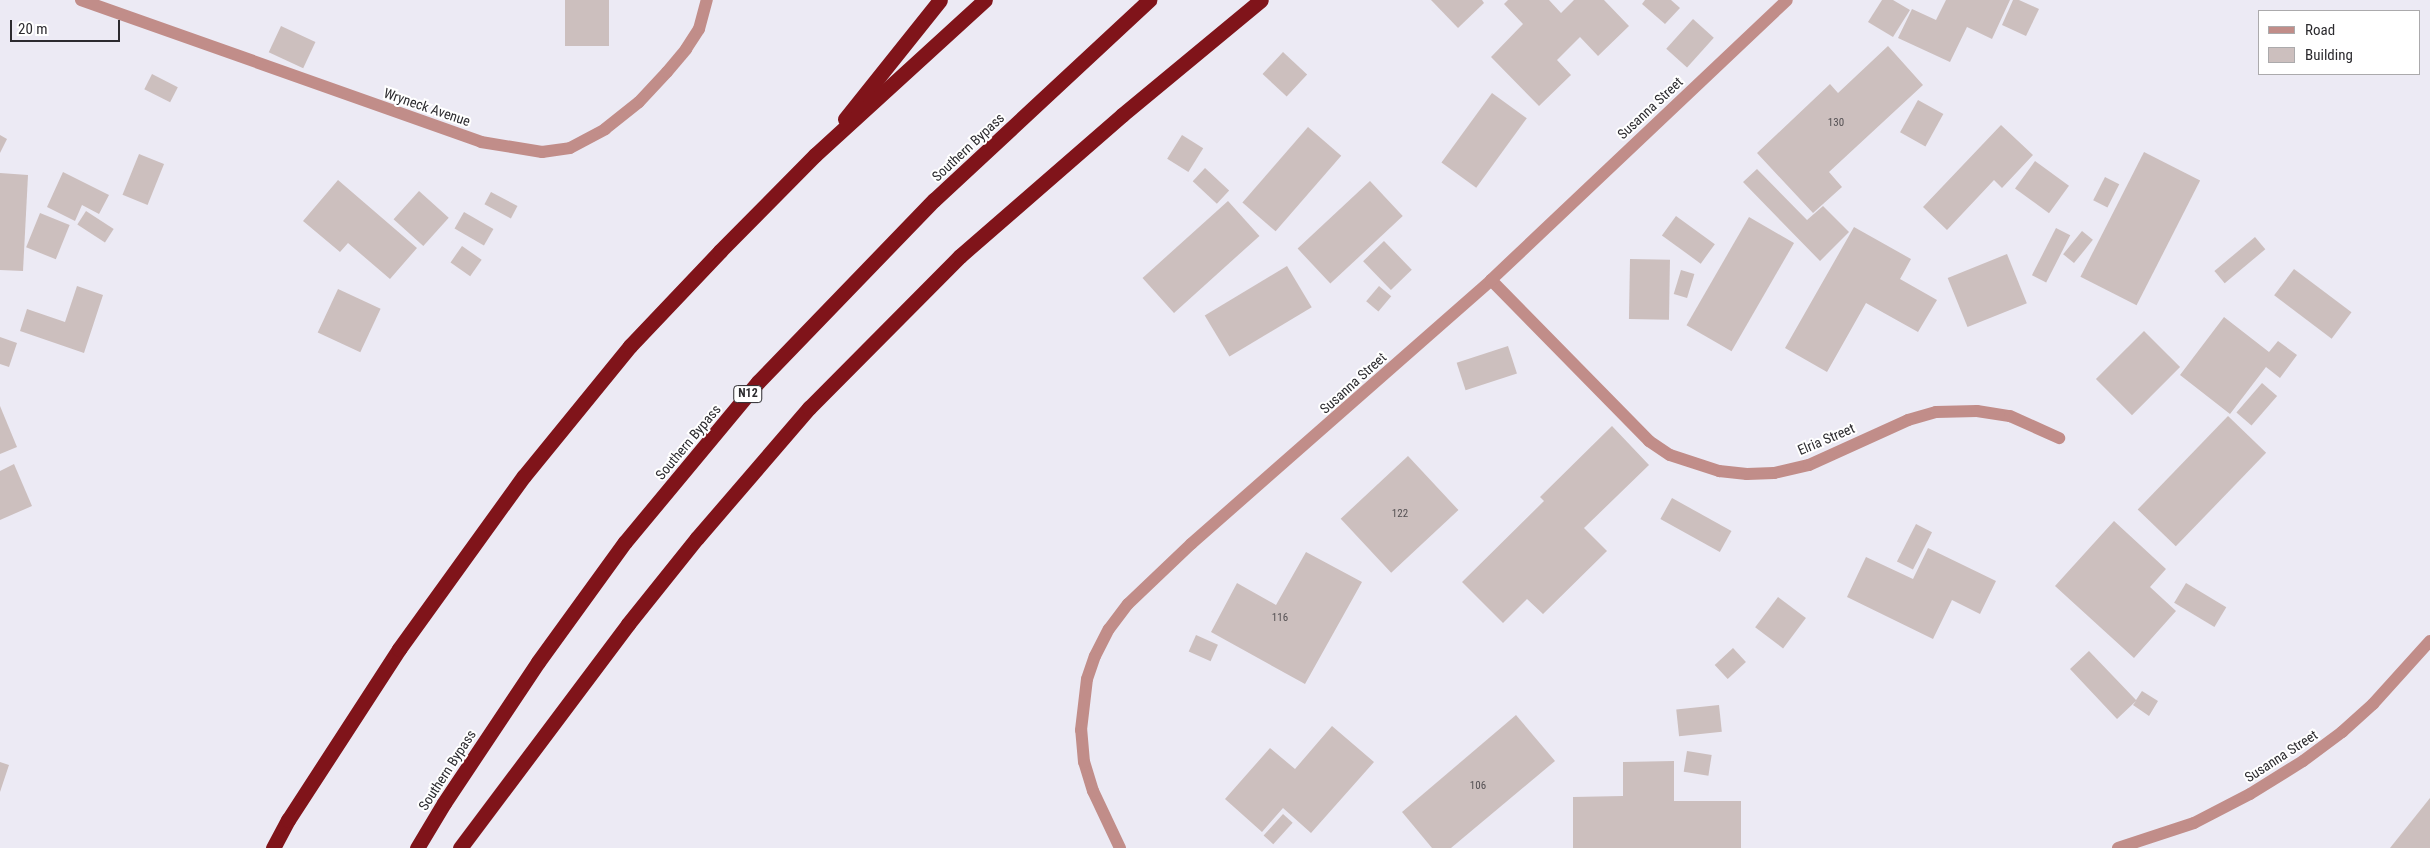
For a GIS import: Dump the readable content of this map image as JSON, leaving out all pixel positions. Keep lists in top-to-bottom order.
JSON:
{
  "streets": {
    "highway": ["Southern Bypass", "N12"],
    "street": ["Wryneck Avenue", "Susanna Street", "Elria Street"]
  },
  "crossings": [
    ["Susanna Street", "Elria Street"]
  ],
  "house_numbers": [
    "130",
    "122",
    "116",
    "106"
  ],
  "legend": ["Road", "Building"],
  "scale_bar": "20 m"
}
